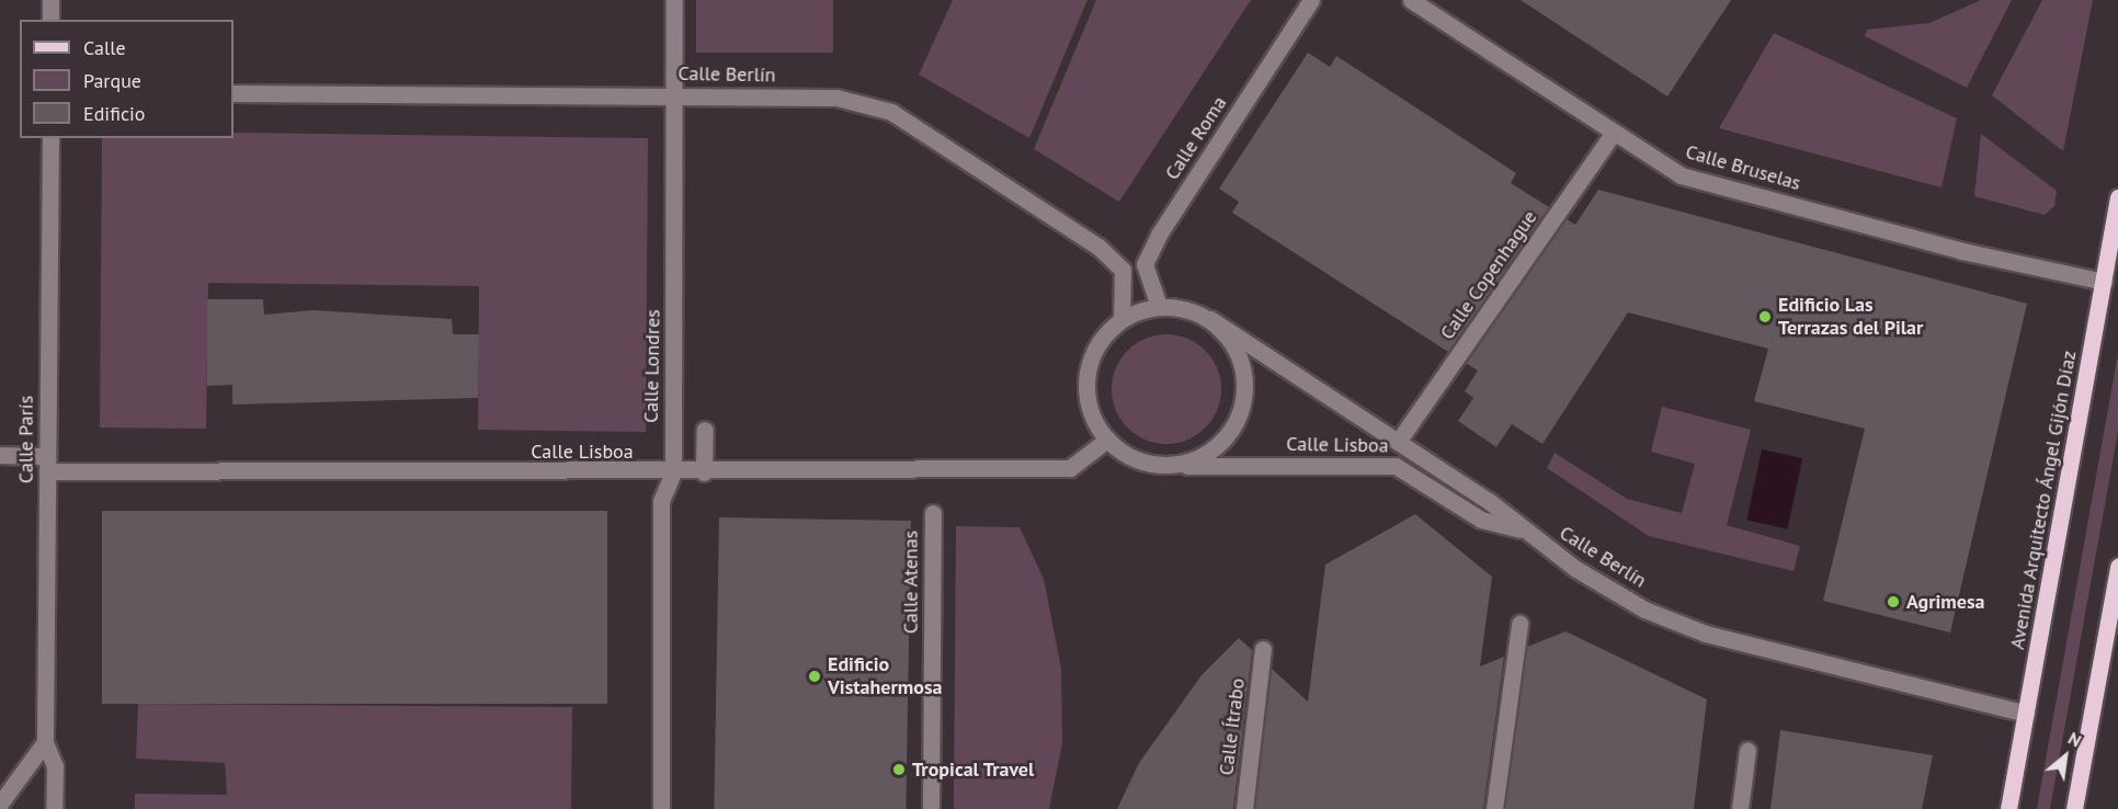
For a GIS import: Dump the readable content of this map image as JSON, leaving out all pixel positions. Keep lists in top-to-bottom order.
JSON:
{
  "streets": {
    "main road": ["Avenida Arquitecto Ángel Gijón Díaz"],
    "street": [
      "Calle Berlín",
      "Calle Roma",
      "Calle Bruselas",
      "Calle Copenhague",
      "Calle Londres",
      "Calle París",
      "Calle Lisboa",
      "Calle Atenas",
      "Calle Ítrabo"
    ]
  },
  "crossings": [
    ["Calle Berlín", "Calle Roma"],
    ["Calle Berlín", "Calle Copenhague"],
    ["Calle Berlín", "Calle Londres"],
    ["Calle Berlín", "Calle Lisboa"],
    ["Calle Berlín", "Avenida Arquitecto Ángel Gijón Díaz"],
    ["Calle Roma", "Calle Lisboa"],
    ["Calle Bruselas", "Calle Copenhague"],
    ["Calle Bruselas", "Avenida Arquitecto Ángel Gijón Díaz"],
    ["Calle Londres", "Calle Lisboa"],
    ["Calle París", "Calle Lisboa"]
  ],
  "places": [
    "Edificio Las Terrazas del Pilar",
    "Agrimesa",
    "Edificio Vistahermosa",
    "Tropical Travel"
  ],
  "legend": ["Calle", "Parque", "Edificio"],
  "north": "top right"
}
